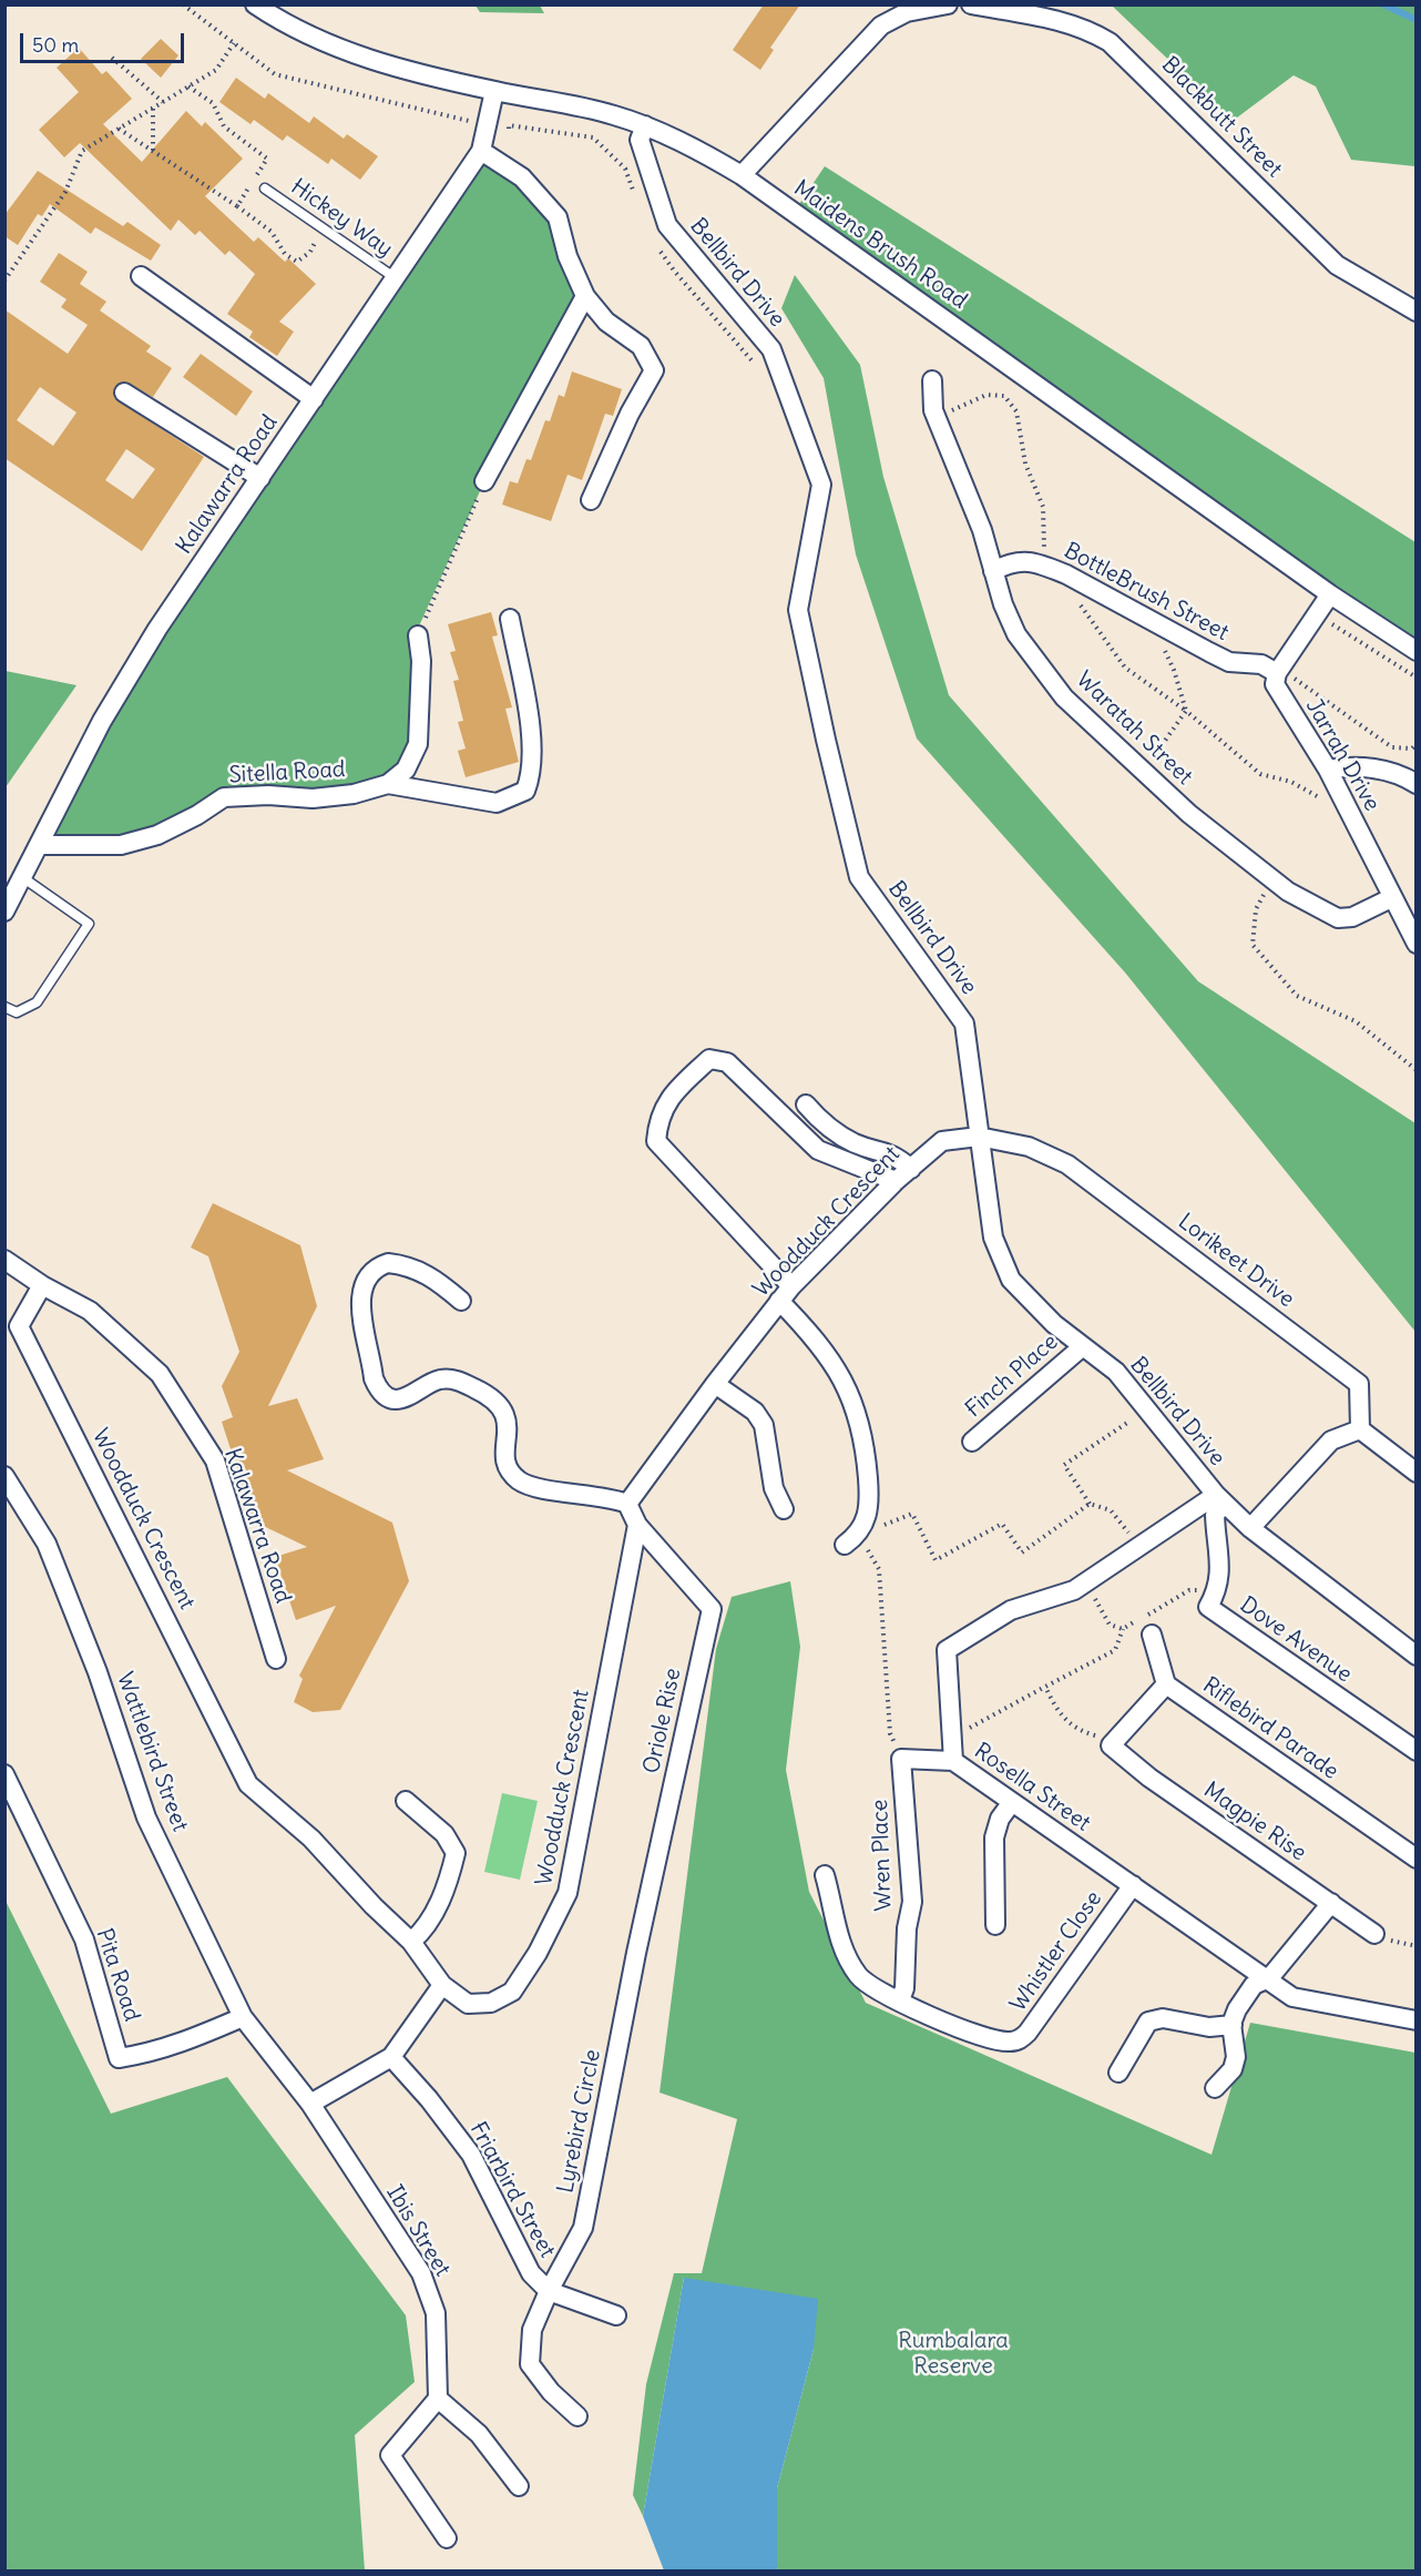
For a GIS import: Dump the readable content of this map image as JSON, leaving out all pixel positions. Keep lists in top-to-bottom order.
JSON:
{
  "streets": {
    "street": [
      "Blackbutt Street",
      "Maidens Brush Road",
      "Bellbird Drive",
      "Kalawarra Road",
      "BottleBrush Street",
      "Waratah Street",
      "Jarrah Drive",
      "Sitella Road",
      "Woodduck Crescent",
      "Lorikeet Drive",
      "Finch Place",
      "Dove Avenue",
      "Oriole Rise",
      "Riflebird Parade",
      "Wattlebird Street",
      "Rosella Street",
      "Magpie Rise",
      "Wren Place",
      "Whistler Close",
      "Pita Road",
      "Lyrebird Circle",
      "Friarbird Street",
      "Ibis Street"
    ],
    "lane": ["Hickey Way"]
  },
  "crossings": [
    ["Hickey Way", "Kalawarra Road"],
    ["Maidens Brush Road", "Bellbird Drive"],
    ["Maidens Brush Road", "Kalawarra Road"],
    ["Bellbird Drive", "Woodduck Crescent"],
    ["Bellbird Drive", "Lorikeet Drive"],
    ["Bellbird Drive", "Finch Place"],
    ["Bellbird Drive", "Dove Avenue"],
    ["Bellbird Drive", "Rosella Street"],
    ["Kalawarra Road", "Sitella Road"],
    ["Kalawarra Road", "Woodduck Crescent"],
    ["BottleBrush Street", "Waratah Street"],
    ["BottleBrush Street", "Jarrah Drive"],
    ["Waratah Street", "Jarrah Drive"],
    ["Woodduck Crescent", "Lorikeet Drive"],
    ["Woodduck Crescent", "Oriole Rise"],
    ["Dove Avenue", "Rosella Street"],
    ["Oriole Rise", "Lyrebird Circle"],
    ["Wattlebird Street", "Pita Road"],
    ["Wattlebird Street", "Ibis Street"],
    ["Rosella Street", "Whistler Close"],
    ["Wren Place", "Whistler Close"],
    ["Lyrebird Circle", "Friarbird Street"]
  ],
  "parks": ["Rumbalara Reserve"],
  "scale_bar": "50 m"
}
